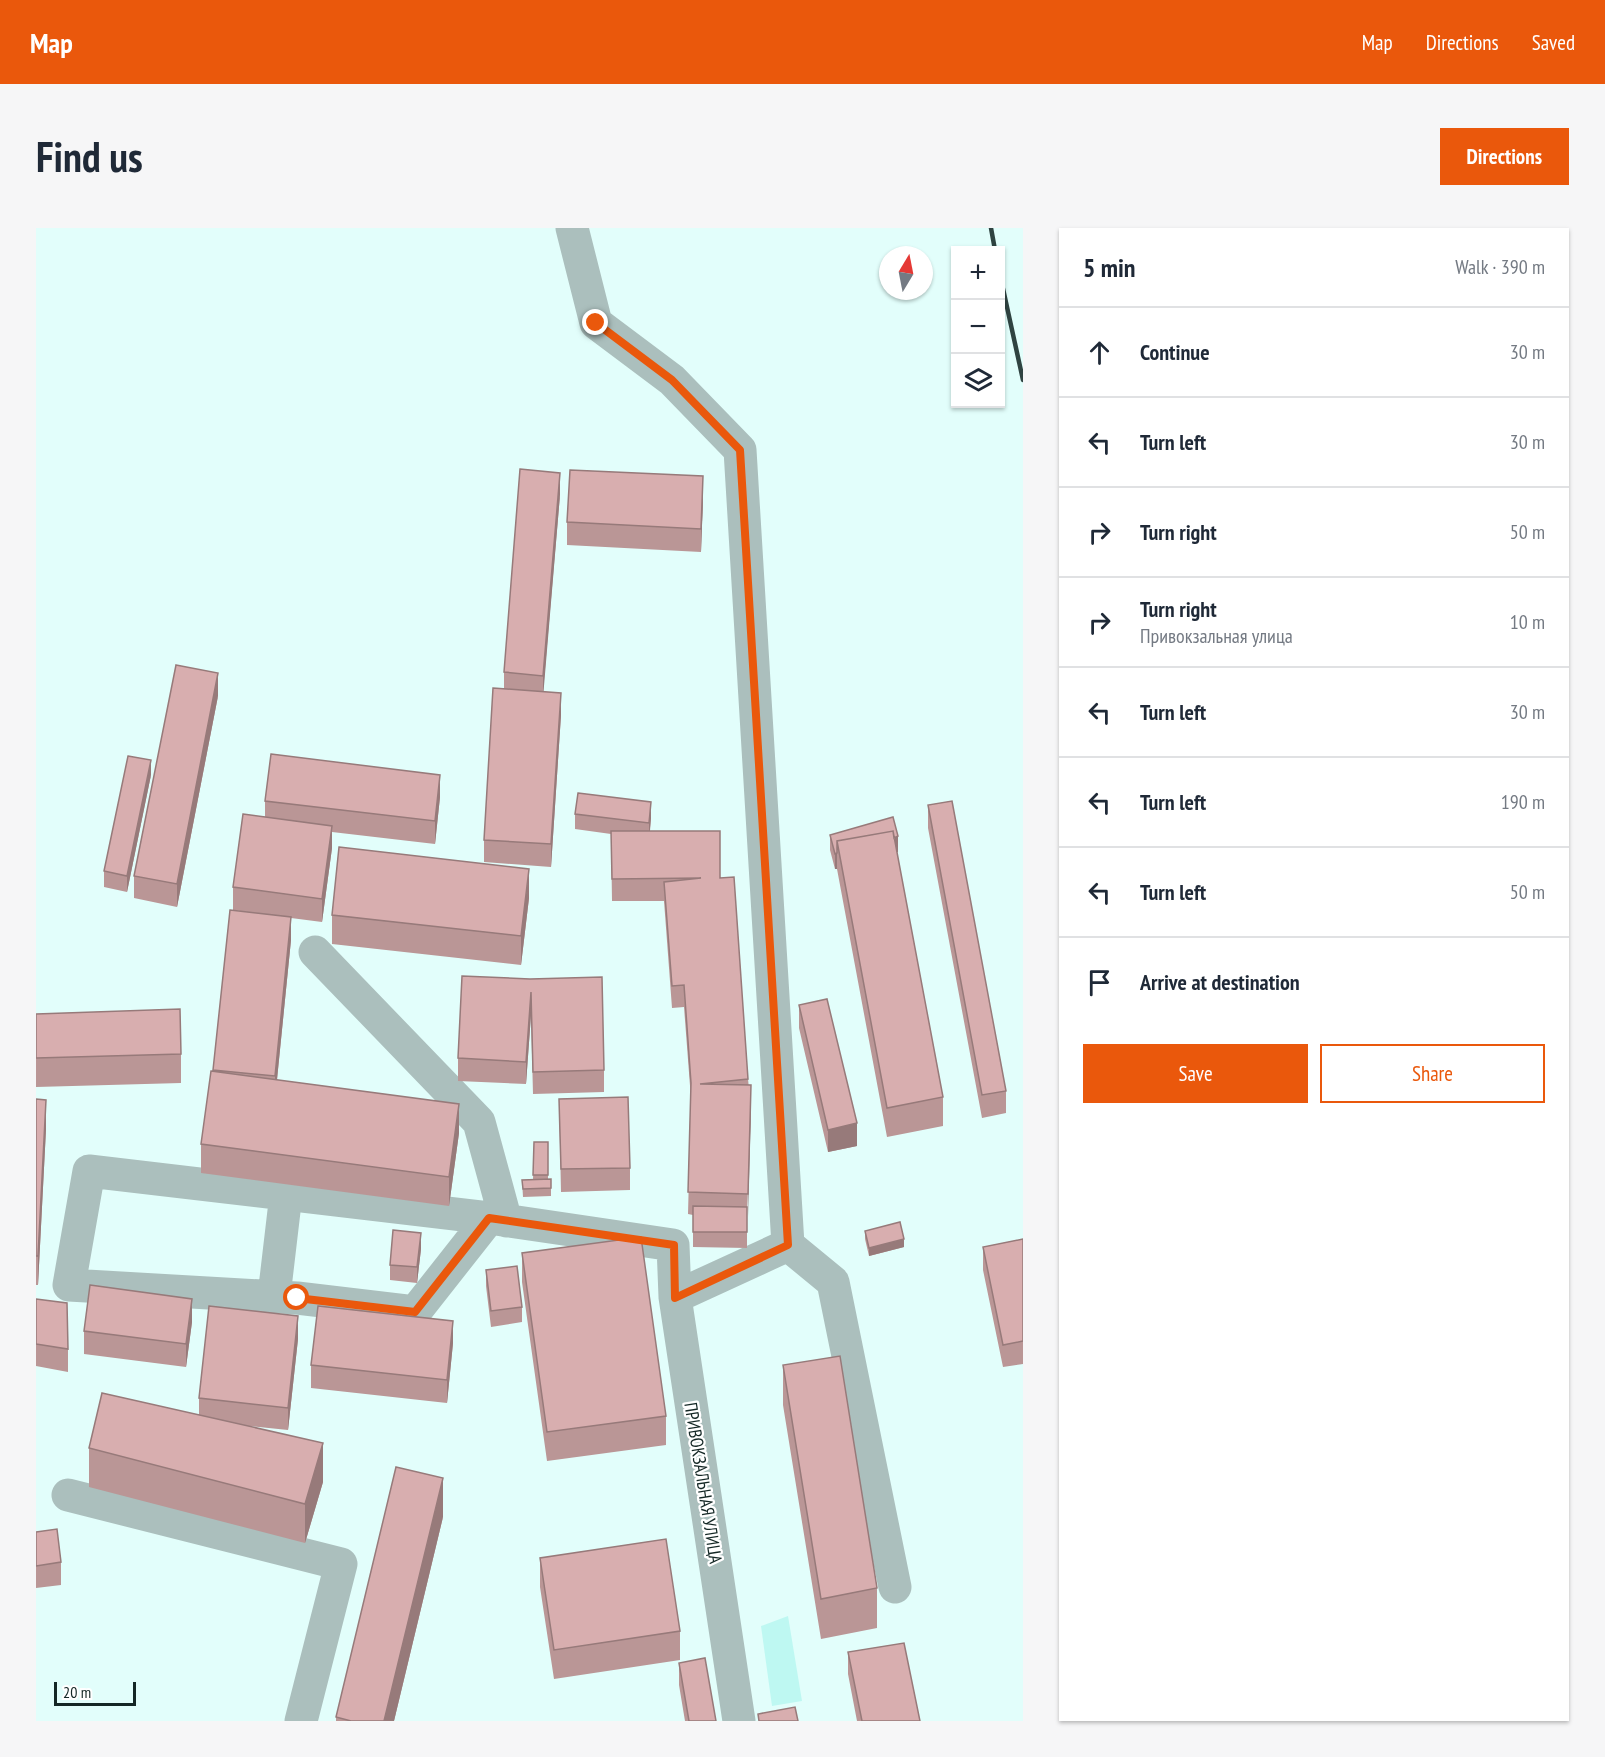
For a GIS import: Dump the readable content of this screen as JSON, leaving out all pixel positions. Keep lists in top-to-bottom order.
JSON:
{
  "streets": {
    "street": ["ПРИВОКЗАЛЬНАЯ УЛИЦА"]
  },
  "scale_bar": "20 m",
  "north": "top",
  "page": {
    "header": "Map",
    "nav": ["Map", "Directions", "Saved"],
    "buttons": [
      "Directions",
      ["Save", "Share"]
    ],
    "title": "Find us",
    "heading": ["5 min", "Walk · 390 m"],
    "map_buttons": ["+", "−"],
    "list": [
      ["Continue", "30 m"],
      ["Turn left", "30 m"],
      ["Turn right", "50 m"],
      ["Turn right", "Привокзальная улица", "10 m"],
      ["Turn left", "30 m"],
      ["Turn left", "190 m"],
      ["Turn left", "50 m"],
      "Arrive at destination"
    ],
    "scale": "20 m"
  }
}
